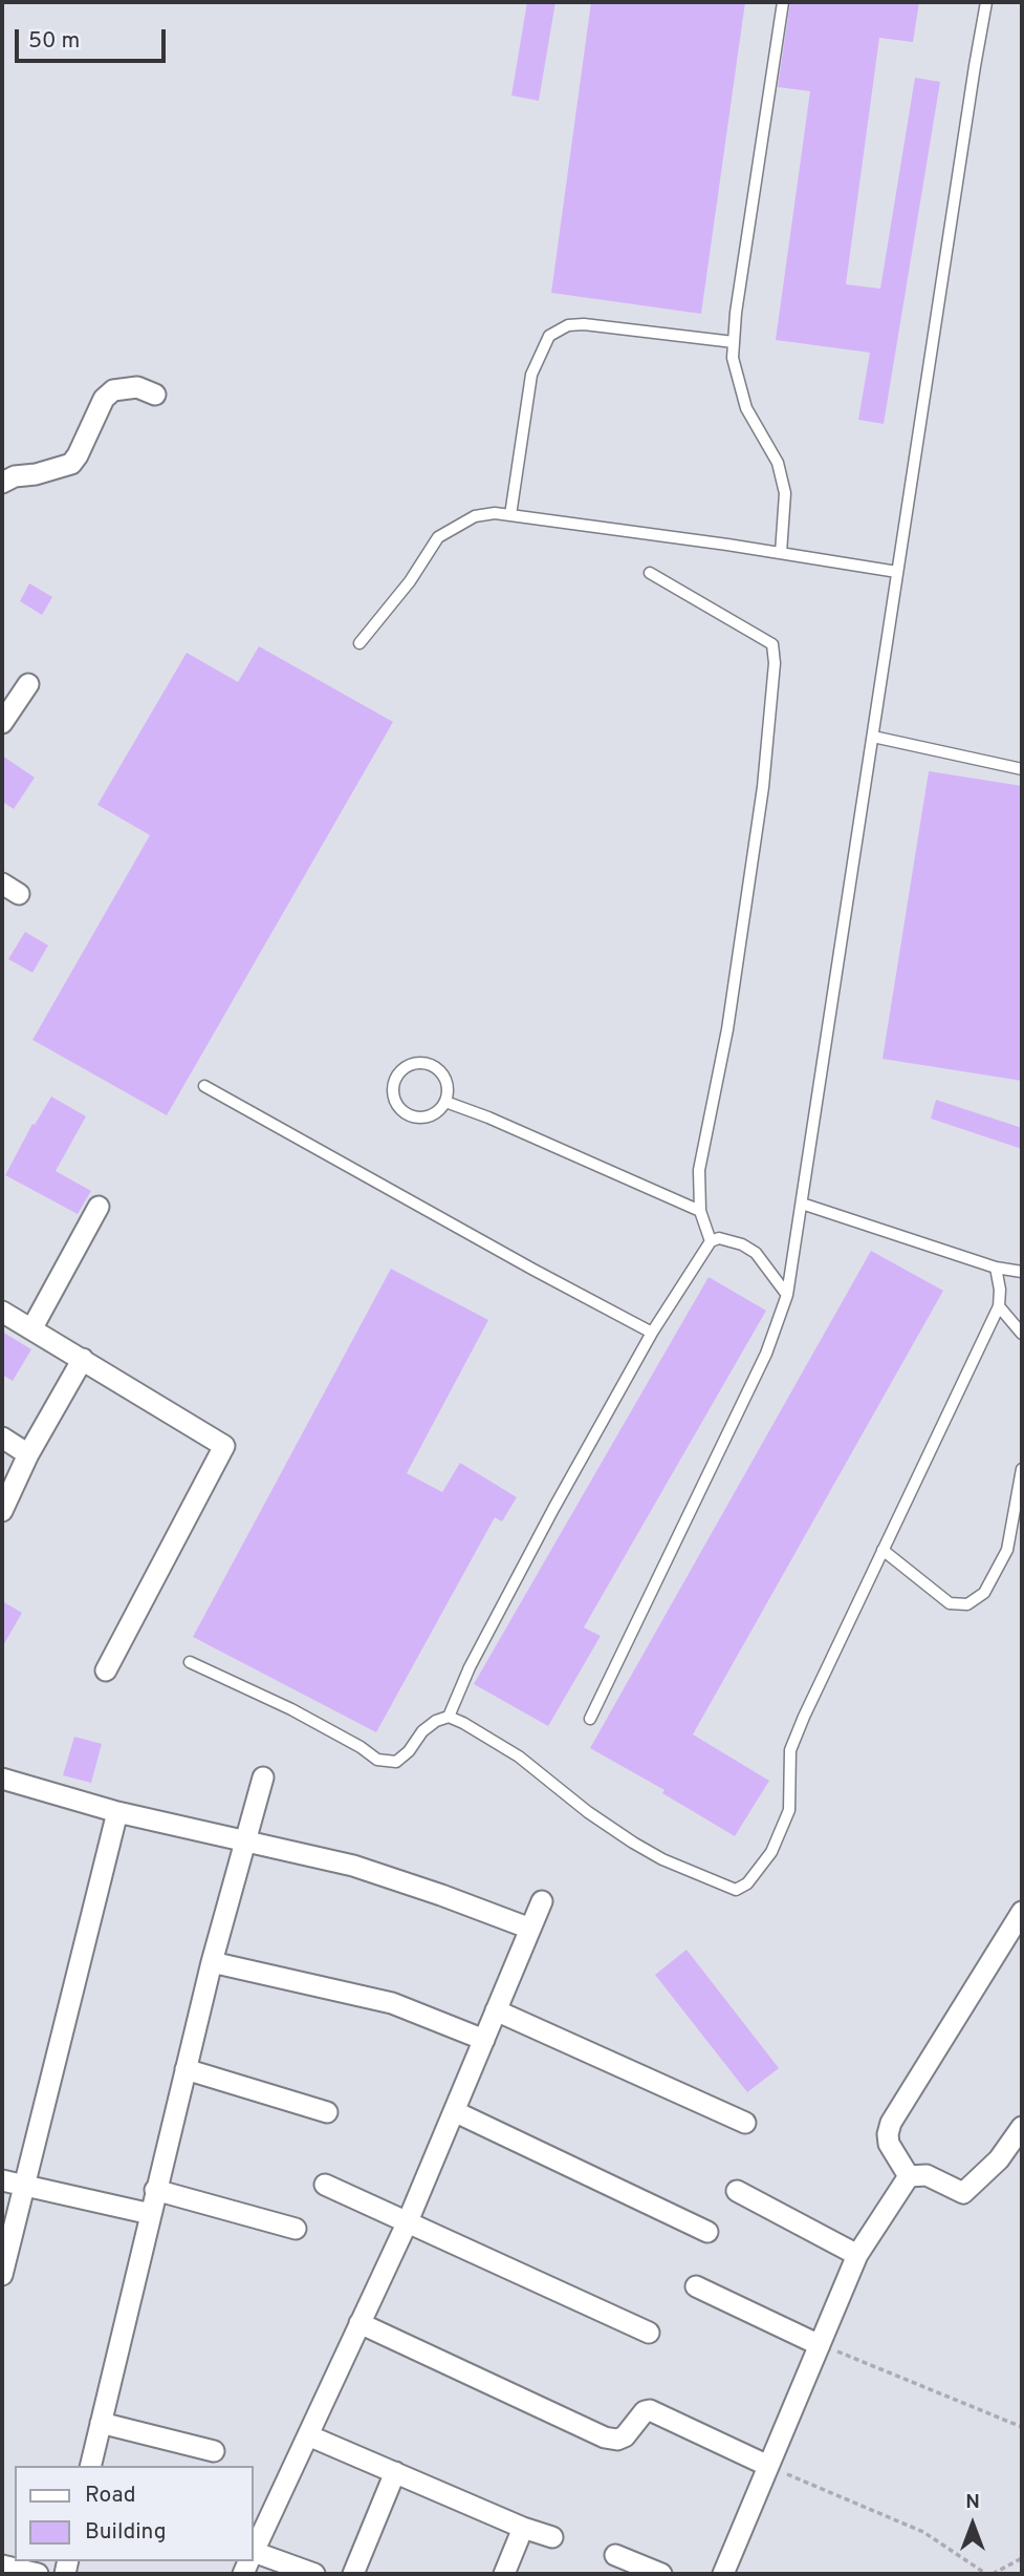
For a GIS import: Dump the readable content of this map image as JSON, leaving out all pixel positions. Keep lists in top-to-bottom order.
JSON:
{
  "legend": ["Road", "Building"],
  "scale_bar": "50 m",
  "north": "top"
}
